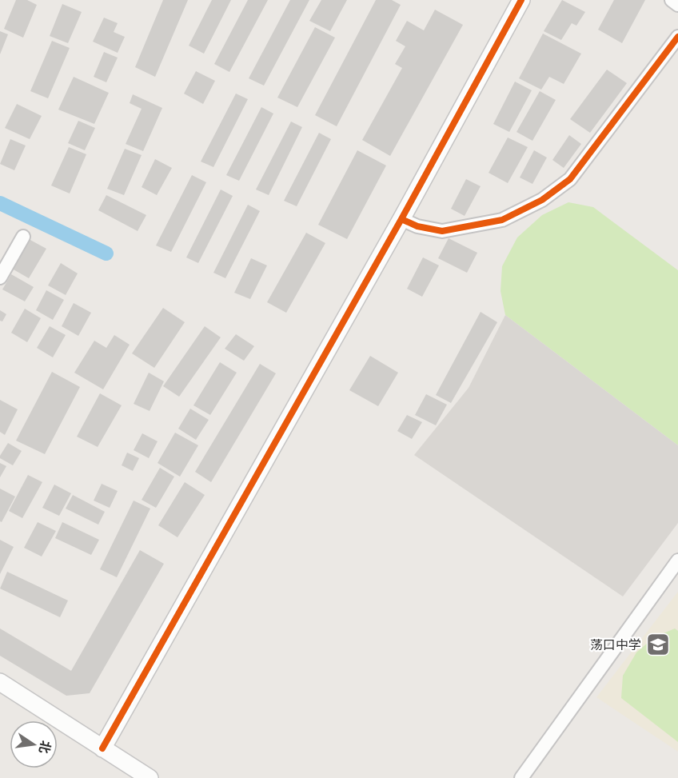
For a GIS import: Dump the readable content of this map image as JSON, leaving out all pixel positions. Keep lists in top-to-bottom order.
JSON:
{
  "places": {
    "school or university": ["荡口中学"]
  },
  "north": "right"
}
